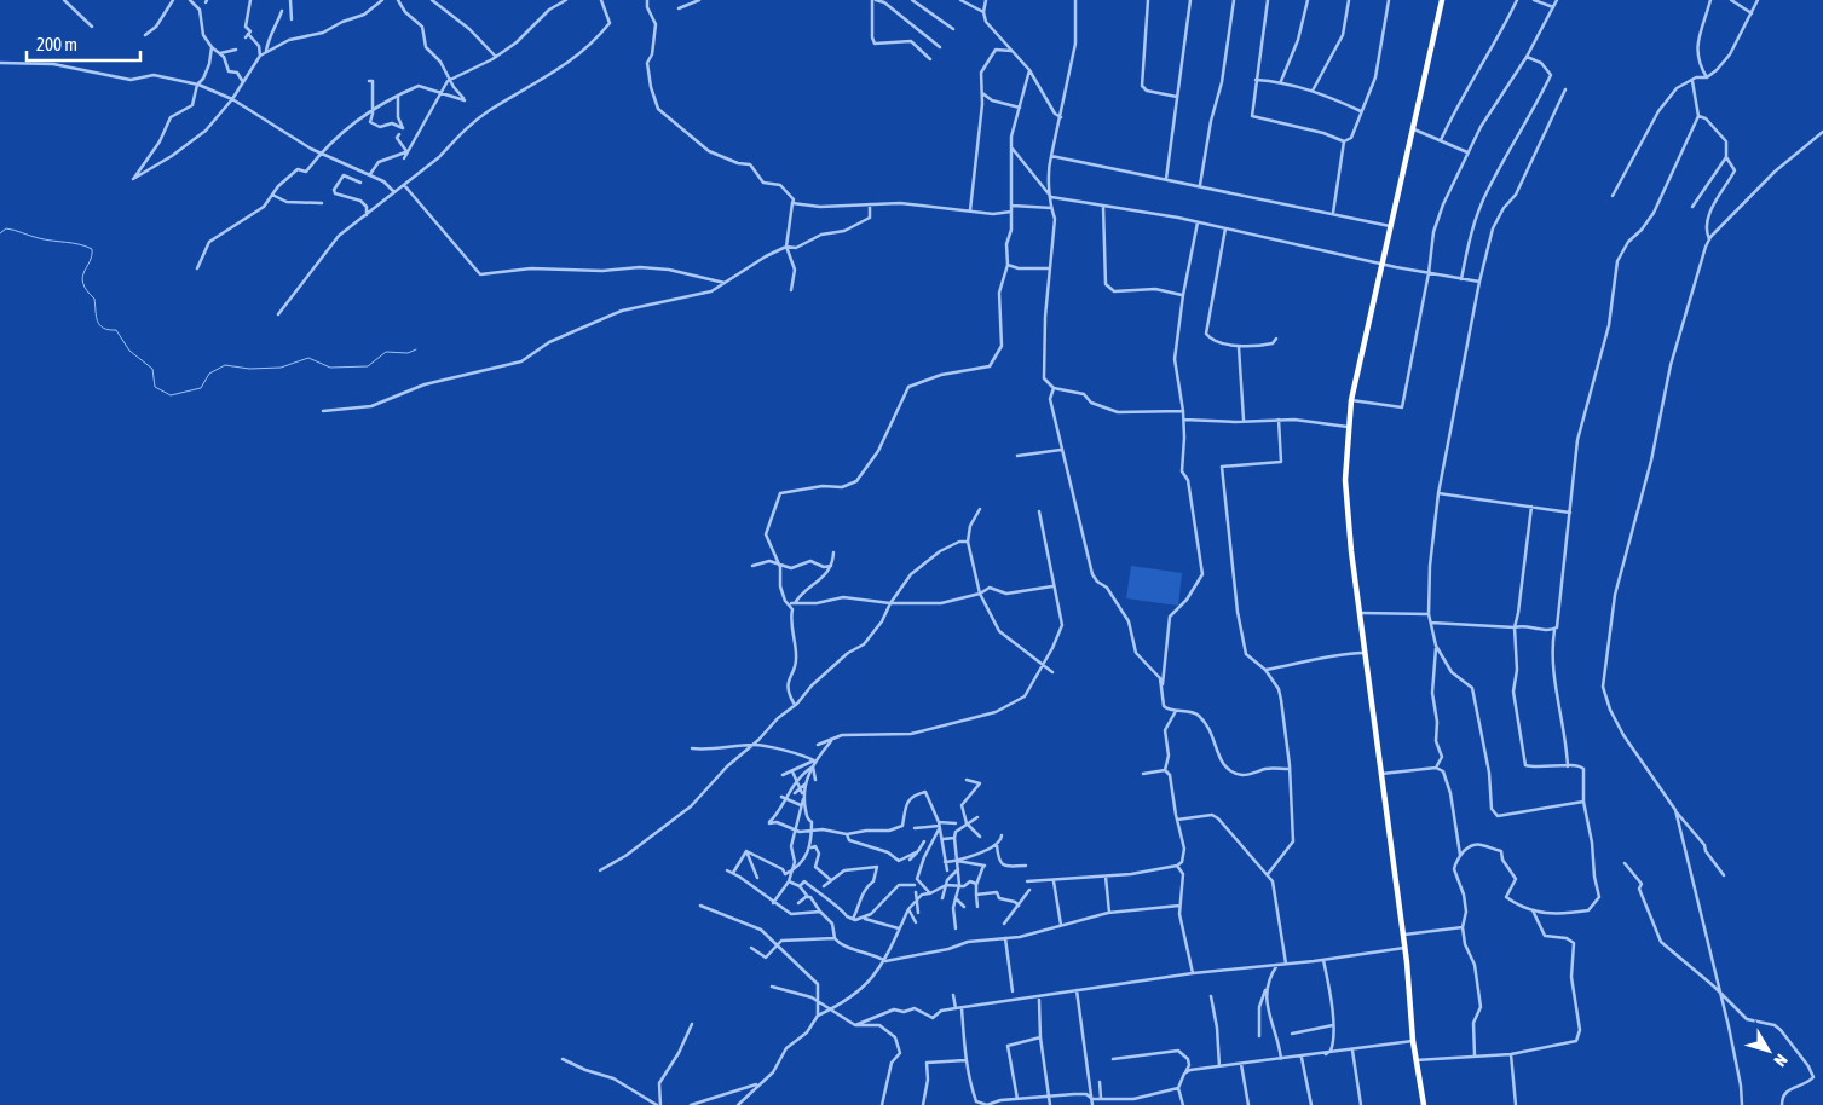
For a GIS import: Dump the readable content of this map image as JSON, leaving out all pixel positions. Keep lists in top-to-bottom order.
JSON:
{
  "scale_bar": "200 m",
  "north": "bottom right"
}
